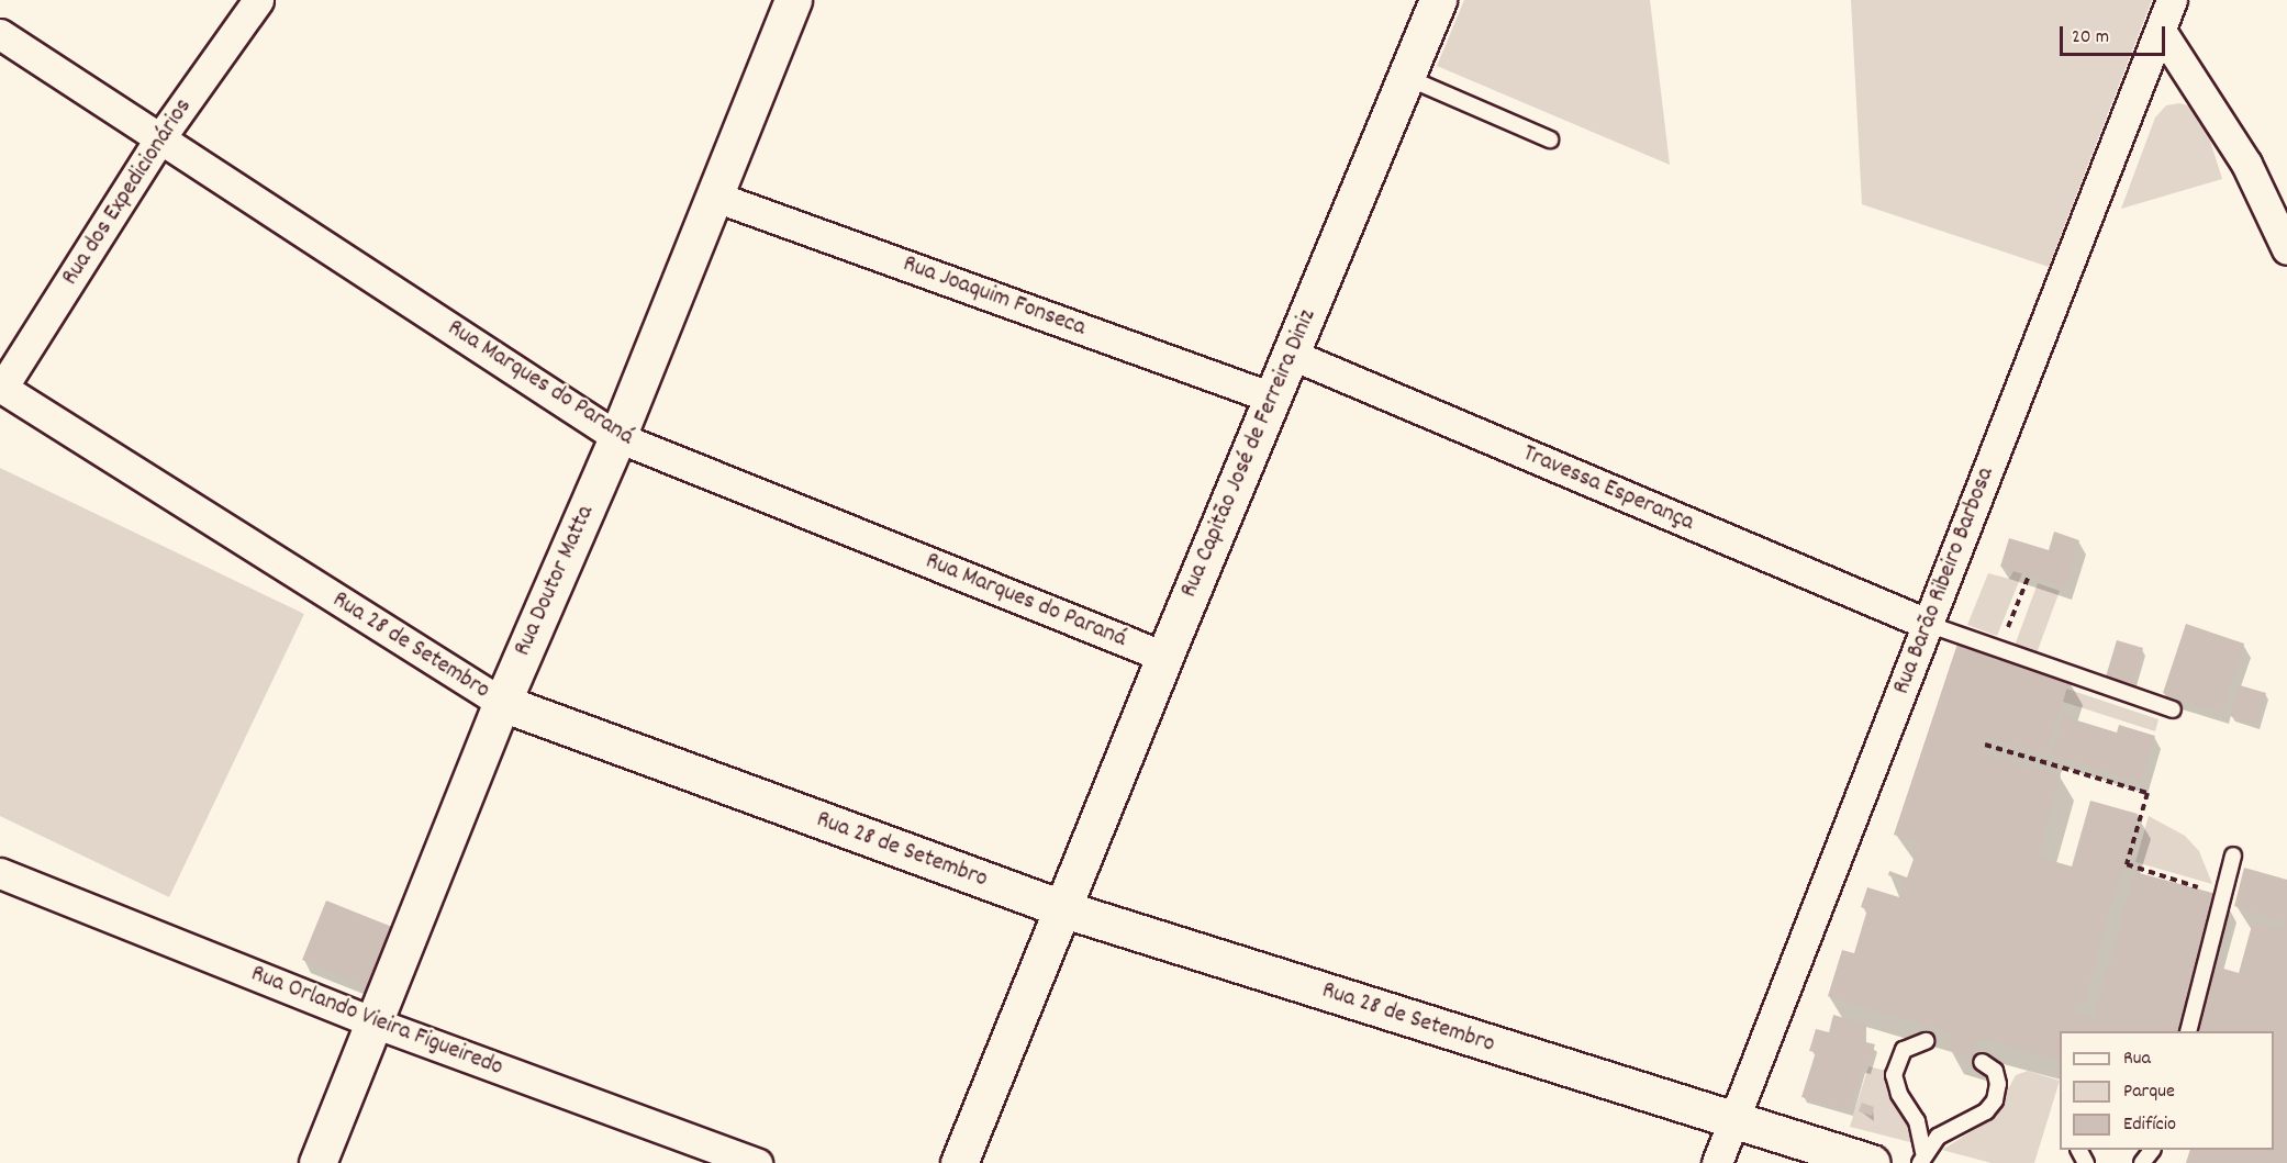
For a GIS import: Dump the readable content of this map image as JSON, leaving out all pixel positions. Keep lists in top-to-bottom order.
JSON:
{
  "streets": {
    "street": [
      "Rua dos Expedicionários",
      "Rua Joaquim Fonseca",
      "Rua Marques do Paraná",
      "Rua Capitão José de Ferreira Diniz",
      "Travessa Esperança",
      "Rua Doutor Matta",
      "Rua Barão Ribeiro Barbosa",
      "Rua 28 de Setembro",
      "Rua Orlando Vieira Figueiredo"
    ]
  },
  "crossings": [
    ["Rua dos Expedicionários", "Rua Marques do Paraná"],
    ["Rua dos Expedicionários", "Rua 28 de Setembro"],
    ["Rua Joaquim Fonseca", "Rua Capitão José de Ferreira Diniz"],
    ["Rua Joaquim Fonseca", "Rua Doutor Matta"],
    ["Rua Marques do Paraná", "Rua Capitão José de Ferreira Diniz"],
    ["Rua Marques do Paraná", "Rua Doutor Matta"],
    ["Rua Capitão José de Ferreira Diniz", "Travessa Esperança"],
    ["Rua Capitão José de Ferreira Diniz", "Rua 28 de Setembro"],
    ["Travessa Esperança", "Rua Barão Ribeiro Barbosa"],
    ["Rua Doutor Matta", "Rua 28 de Setembro"],
    ["Rua Doutor Matta", "Rua Orlando Vieira Figueiredo"],
    ["Rua Barão Ribeiro Barbosa", "Rua 28 de Setembro"]
  ],
  "legend": ["Rua", "Parque", "Edifício"],
  "scale_bar": "20 m"
}
